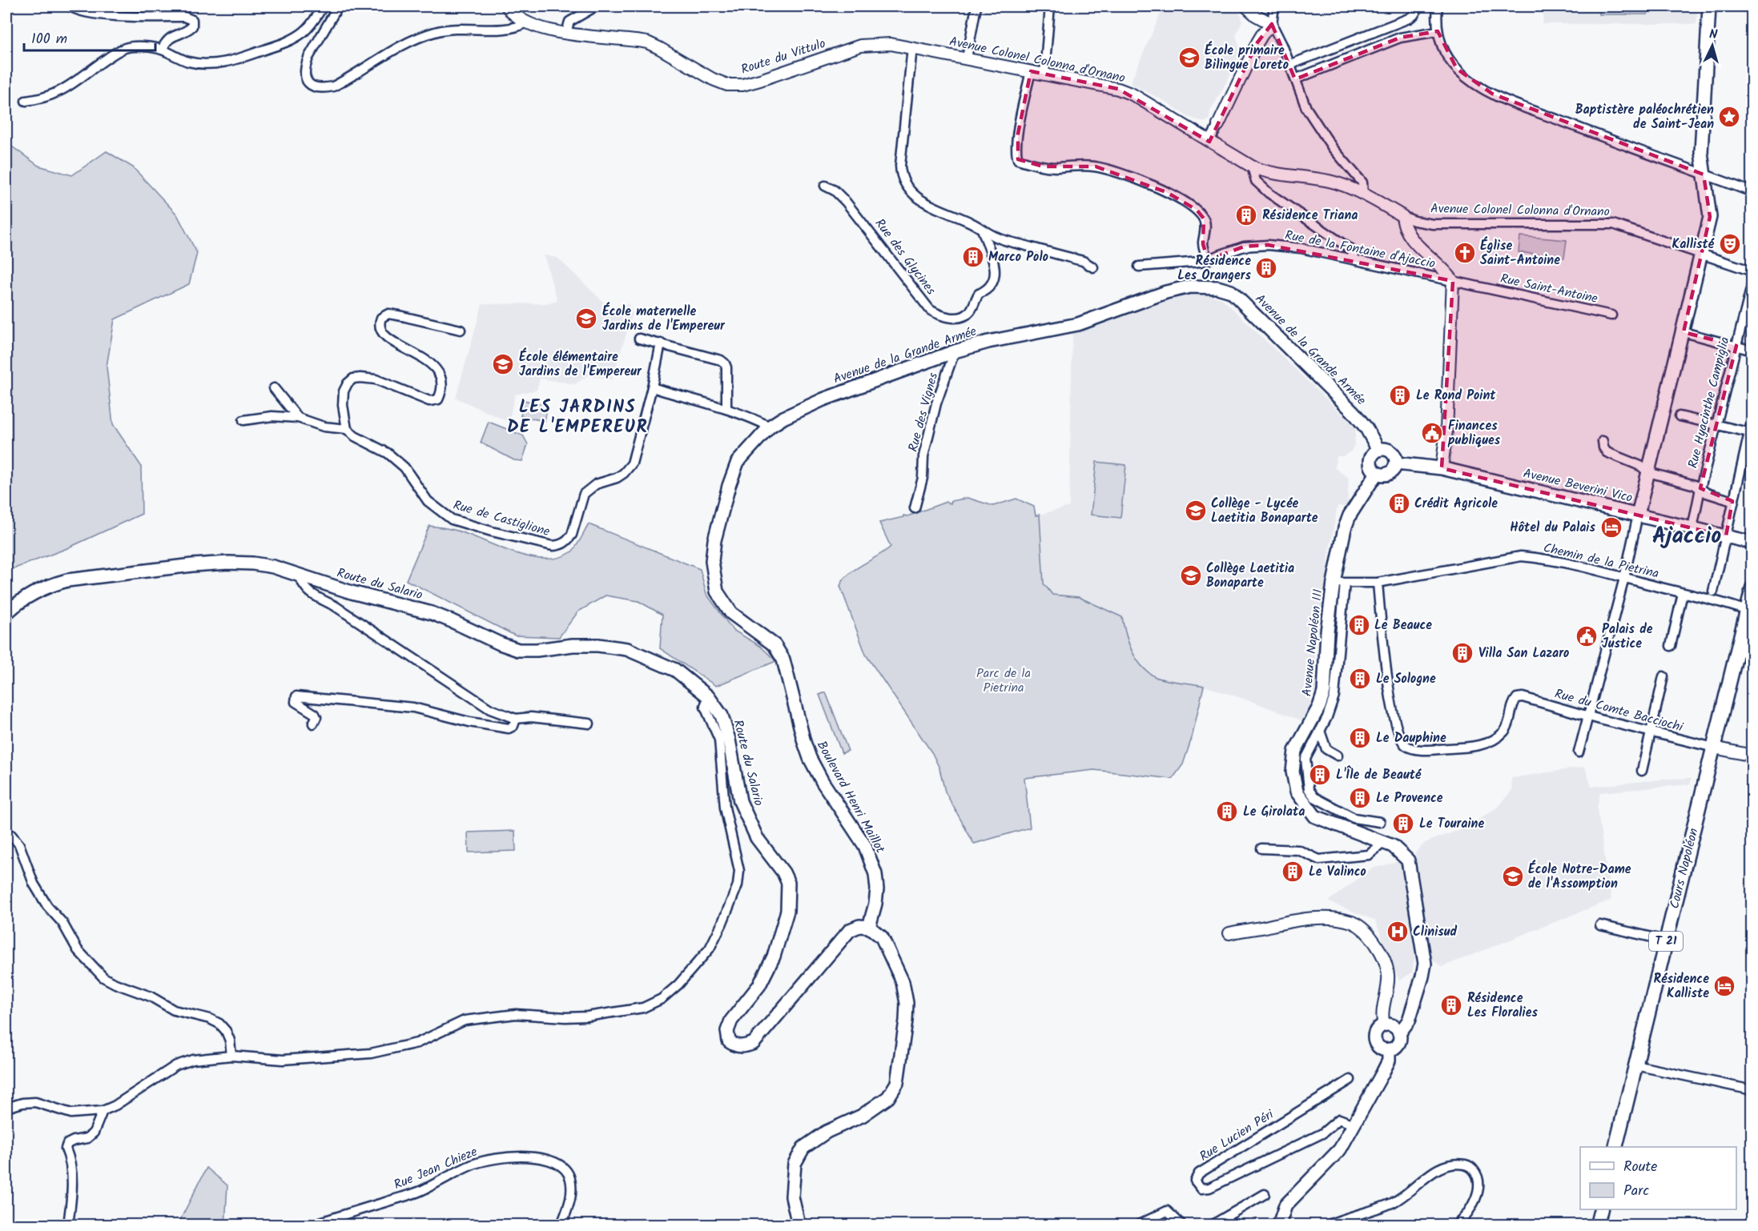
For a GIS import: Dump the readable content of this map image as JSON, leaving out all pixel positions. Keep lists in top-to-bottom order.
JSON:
{
  "streets": {
    "main road": [
      "Avenue de la Grande Armée",
      "Avenue Beverini Vico",
      "Route du Salario",
      "Avenue Napoléon III",
      "Boulevard Henri Maillot",
      "Cours Napoléon",
      "T 21"
    ],
    "street": [
      "Route du Vittulo",
      "Avenue Colonel Colonna d'Ornano",
      "Rue de la Fontaine d'Ajaccio",
      "Rue des Glycines",
      "Rue Saint-Antoine",
      "Rue Hyacinthe Campiglia",
      "Rue des Vignes",
      "Rue de Castiglione",
      "Chemin de la Pietrina",
      "Rue du Comte Bacciochi",
      "Rue Lucien Péri",
      "Rue Jean Chieze"
    ]
  },
  "crossings": [
    ["Route du Vittulo", "Avenue Colonel Colonna d'Ornano"],
    ["Rue de la Fontaine d'Ajaccio", "Rue Saint-Antoine"],
    ["Avenue de la Grande Armée", "Rue des Vignes"],
    ["Avenue de la Grande Armée", "Avenue Beverini Vico"],
    ["Avenue de la Grande Armée", "Avenue Napoléon III"],
    ["Avenue de la Grande Armée", "Boulevard Henri Maillot"],
    ["Rue Hyacinthe Campiglia", "Avenue Beverini Vico"],
    ["Avenue Beverini Vico", "Avenue Napoléon III"],
    ["Chemin de la Pietrina", "Avenue Napoléon III"],
    ["Chemin de la Pietrina", "Rue du Comte Bacciochi"],
    ["Chemin de la Pietrina", "Cours Napoléon"],
    ["Route du Salario", "Boulevard Henri Maillot"],
    ["Rue du Comte Bacciochi", "Cours Napoléon"]
  ],
  "districts": ["LES JARDINS DE L'EMPEREUR", "Ajaccio"],
  "parks": ["Parc de la Pietrina"],
  "places": {
    "school or university": [
      "École primaire Bilingue Loreto",
      "École maternelle Jardins de l'Empereur",
      "École élémentaire Jardins de l'Empereur",
      "Collège - Lycée Laetitia Bonaparte",
      "Collège Laetitia Bonaparte",
      "École Notre-Dame de l'Assomption"
    ],
    "place": ["Baptistère paléochrétien de Saint-Jean"],
    "building": [
      "Résidence Triana",
      "Marco Polo",
      "Résidence Les Orangers",
      "Le Rond Point",
      "Crédit Agricole",
      "Le Beauce",
      "Villa San Lazaro",
      "Le Sologne",
      "Le Dauphine",
      "L'Île de Beauté",
      "Le Provence",
      "Le Girolata",
      "Le Touraine",
      "Le Valinco",
      "Résidence Les Floralies"
    ],
    "theatre": ["Kallisté"],
    "church": ["Église Saint-Antoine"],
    "public building": ["Finances publiques", "Palais de Justice"],
    "hotel": ["Hôtel du Palais", "Résidence Kalliste"],
    "hospital": ["Clinisud"]
  },
  "legend": ["Route", "Parc"],
  "scale_bar": "100 m",
  "north": "top"
}
